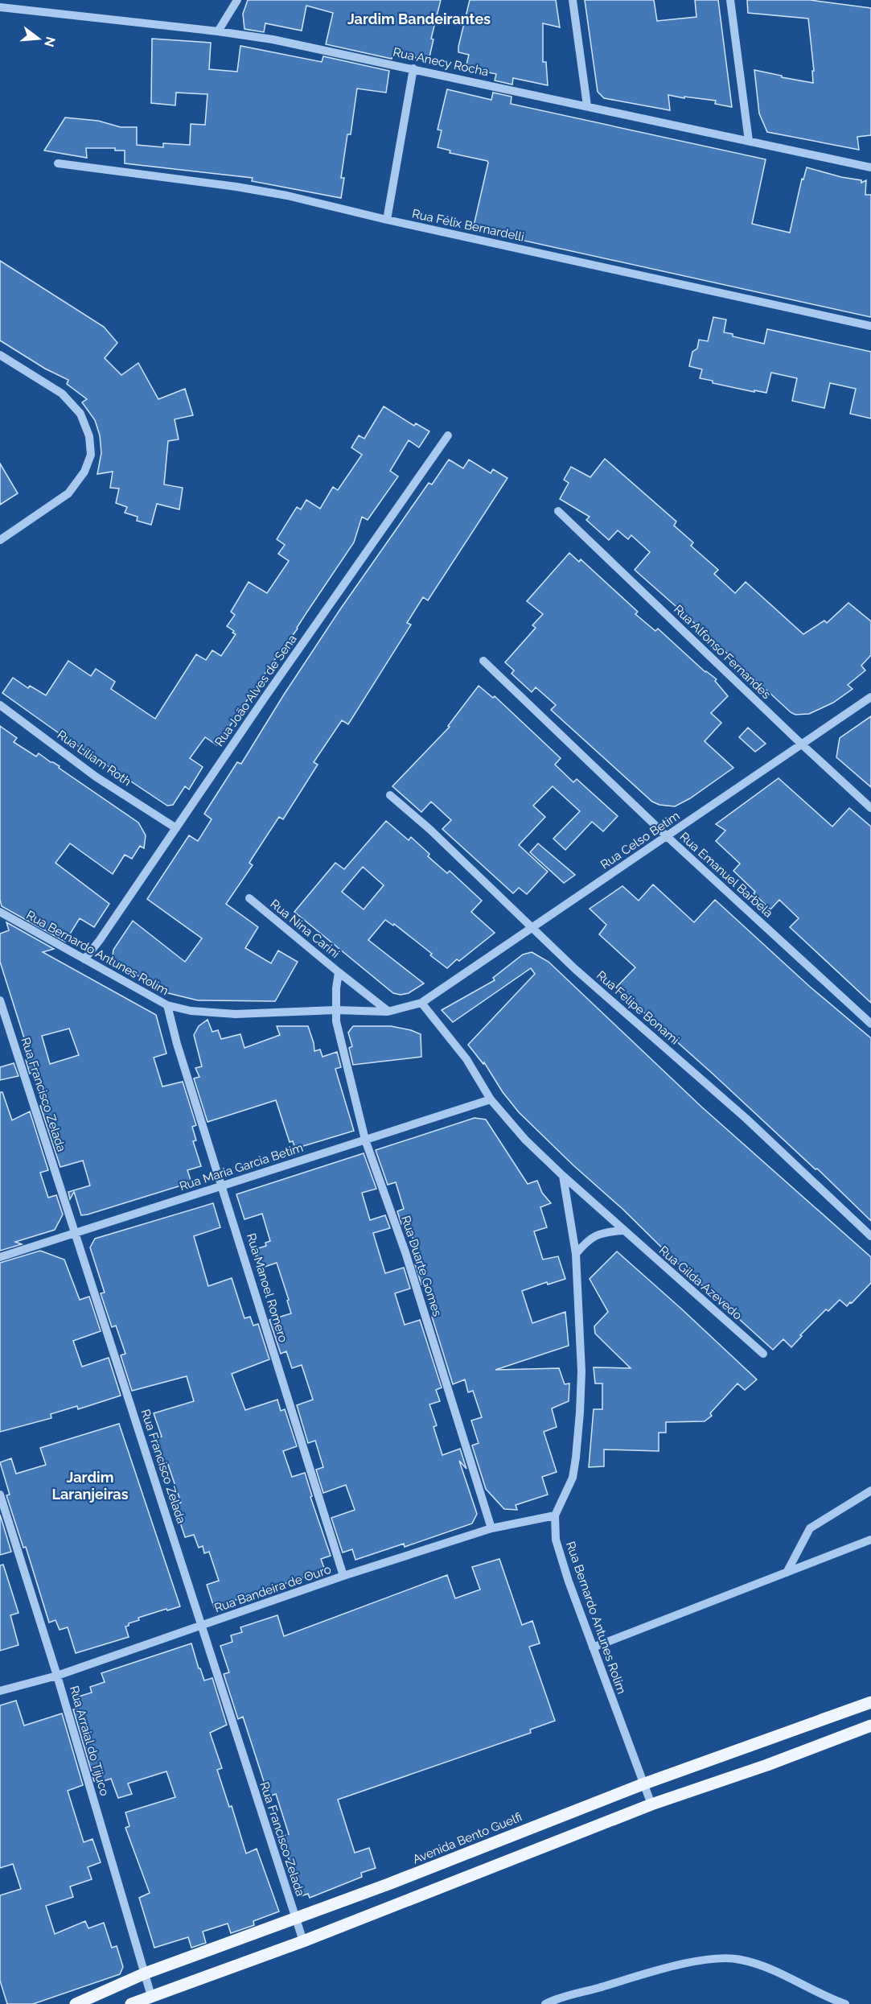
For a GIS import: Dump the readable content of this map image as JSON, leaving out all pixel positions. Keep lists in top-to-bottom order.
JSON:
{
  "streets": {
    "main road": ["Avenida Bento Guelfi"],
    "street": [
      "Rua Anecy Rocha",
      "Rua Félix Bernardelli",
      "Rua Alfonso Fernandes",
      "Rua João Alves de Sena",
      "Rua Liliam Roth",
      "Rua Celso Betim",
      "Rua Emanuel Barbela",
      "Rua Nina Carini",
      "Rua Bernardo Antunes Rolim",
      "Rua Felipe Bonami",
      "Rua Francisco Zelada",
      "Rua Maria Garcia Betim",
      "Rua Duarte Gomes",
      "Rua Gilda Azevedo",
      "Rua Manoel Romero",
      "Rua Bandeira de Ouro",
      "Rua Arraial do Tijuco"
    ]
  },
  "crossings": [
    ["Rua Alfonso Fernandes", "Rua Celso Betim"],
    ["Rua João Alves de Sena", "Rua Liliam Roth"],
    ["Rua João Alves de Sena", "Rua Bernardo Antunes Rolim"],
    ["Rua Celso Betim", "Rua Emanuel Barbela"],
    ["Rua Celso Betim", "Rua Bernardo Antunes Rolim"],
    ["Rua Celso Betim", "Rua Felipe Bonami"],
    ["Rua Nina Carini", "Rua Bernardo Antunes Rolim"],
    ["Rua Nina Carini", "Rua Duarte Gomes"],
    ["Rua Bernardo Antunes Rolim", "Rua Duarte Gomes"],
    ["Rua Bernardo Antunes Rolim", "Rua Gilda Azevedo"],
    ["Rua Bernardo Antunes Rolim", "Rua Manoel Romero"],
    ["Rua Bernardo Antunes Rolim", "Rua Bandeira de Ouro"],
    ["Rua Bernardo Antunes Rolim", "Avenida Bento Guelfi"],
    ["Rua Francisco Zelada", "Rua Maria Garcia Betim"],
    ["Rua Francisco Zelada", "Rua Bandeira de Ouro"],
    ["Rua Francisco Zelada", "Avenida Bento Guelfi"],
    ["Rua Maria Garcia Betim", "Rua Duarte Gomes"],
    ["Rua Maria Garcia Betim", "Rua Manoel Romero"],
    ["Rua Duarte Gomes", "Rua Bandeira de Ouro"],
    ["Rua Manoel Romero", "Rua Bandeira de Ouro"],
    ["Rua Bandeira de Ouro", "Rua Arraial do Tijuco"],
    ["Rua Arraial do Tijuco", "Avenida Bento Guelfi"]
  ],
  "districts": ["Jardim Bandeirantes", "Jardim Laranjeiras"],
  "north": "right"
}
